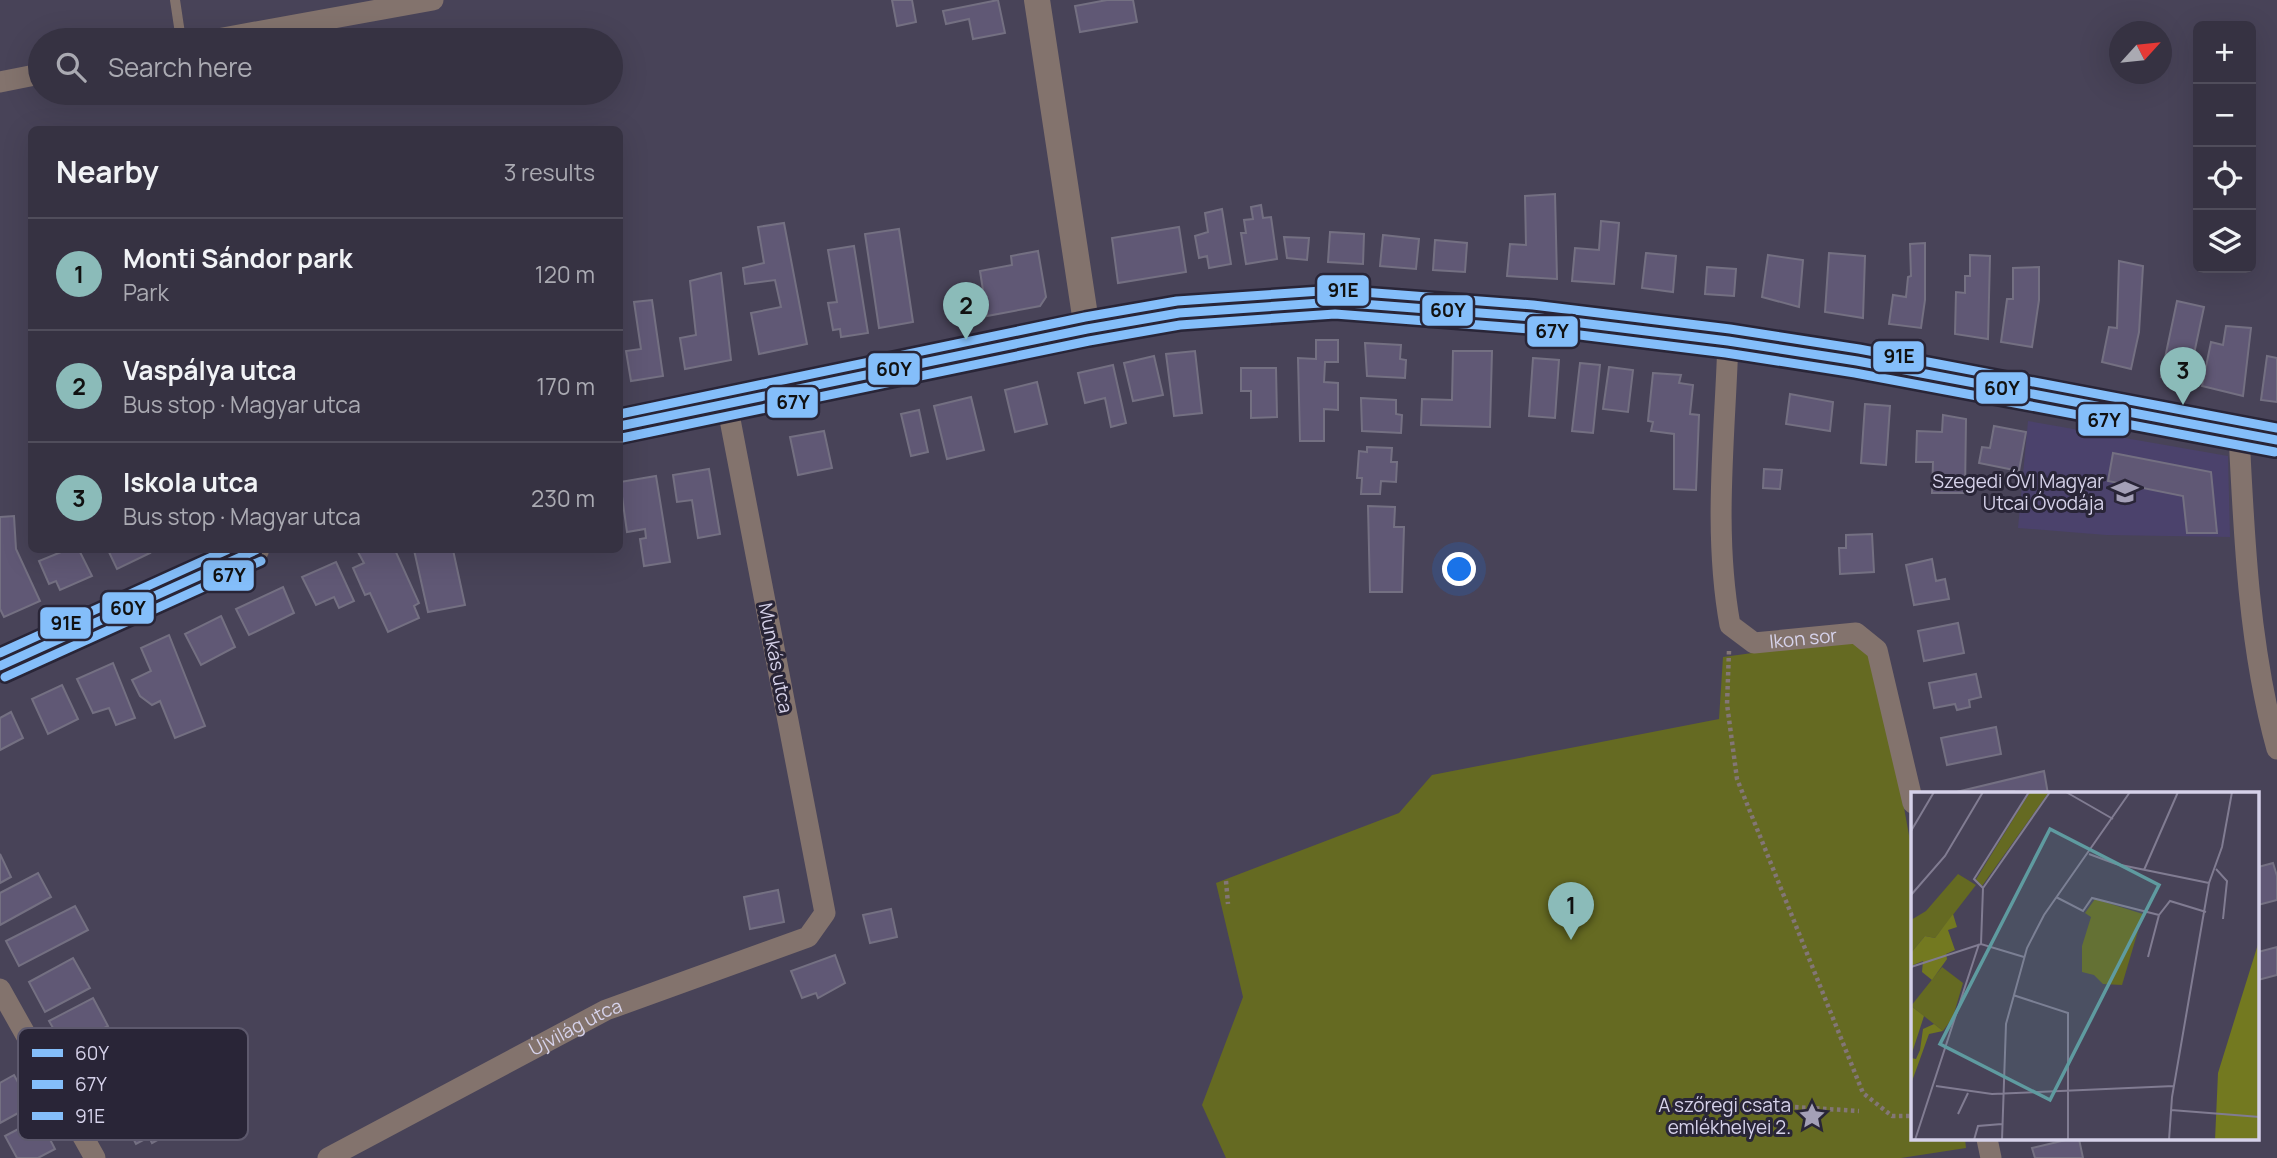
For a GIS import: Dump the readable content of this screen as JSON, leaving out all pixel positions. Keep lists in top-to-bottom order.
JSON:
{
  "streets": {
    "street": ["Ikon sor", "Munkás utca", "Újvilág utca"]
  },
  "crossings": [
    ["Munkás utca", "Újvilág utca"]
  ],
  "places": {
    "school or university": ["Szegedi ÓVI Magyar Utcai Óvodája"],
    "place": ["A szőregi csata emlékhelyei 2."]
  },
  "lines": ["transit line 91E", "transit line 60Y", "transit line 67Y"],
  "legend": ["60Y", "67Y", "91E"],
  "north": "top right",
  "page": {
    "map_buttons": ["+", "−"],
    "search": "Search here",
    "heading": ["Nearby", "3 results"],
    "list": [
      {
        "mark": "1",
        "name": "Monti Sándor park",
        "note": "Park",
        "value": "120 m"
      },
      {
        "mark": "2",
        "name": "Vaspálya utca",
        "note": "Bus stop · Magyar utca",
        "value": "170 m"
      },
      {
        "mark": "3",
        "name": "Iskola utca",
        "note": "Bus stop · Magyar utca",
        "value": "230 m"
      }
    ],
    "pins": ["2", "3", "1"]
  }
}
